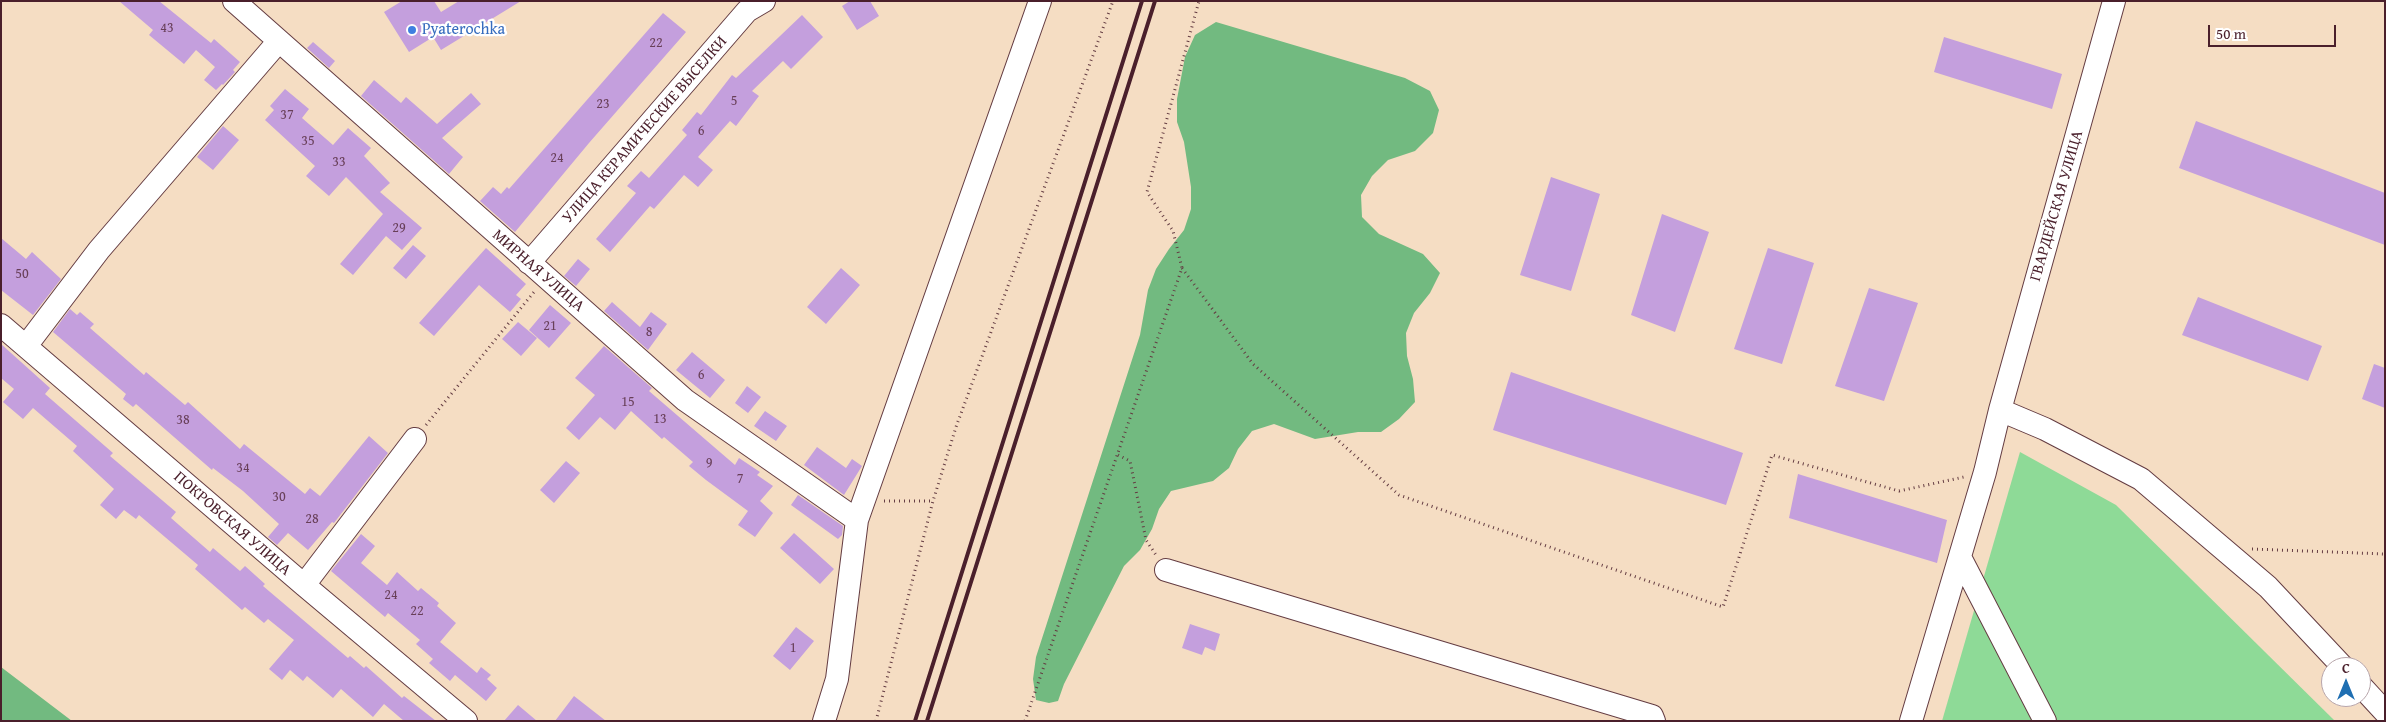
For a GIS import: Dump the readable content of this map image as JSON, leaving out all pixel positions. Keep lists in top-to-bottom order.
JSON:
{
  "streets": {
    "street": [
      "УЛИЦА КЕРАМИЧЕСКИЕ ВЫСЕЛКИ",
      "ГВАРДЕЙСКАЯ УЛИЦА",
      "МИРНАЯ УЛИЦА",
      "ПОКРОВСКАЯ УЛИЦА"
    ]
  },
  "crossings": [
    ["УЛИЦА КЕРАМИЧЕСКИЕ ВЫСЕЛКИ", "МИРНАЯ УЛИЦА"]
  ],
  "places": ["Pyaterochka"],
  "house_numbers": [
    "43",
    "22",
    "5",
    "23",
    "37",
    "6",
    "35",
    "24",
    "33",
    "29",
    "50",
    "21",
    "8",
    "6",
    "15",
    "13",
    "38",
    "9",
    "34",
    "7",
    "30",
    "28",
    "24",
    "22",
    "1"
  ],
  "scale_bar": "50 m",
  "north": "top"
}
